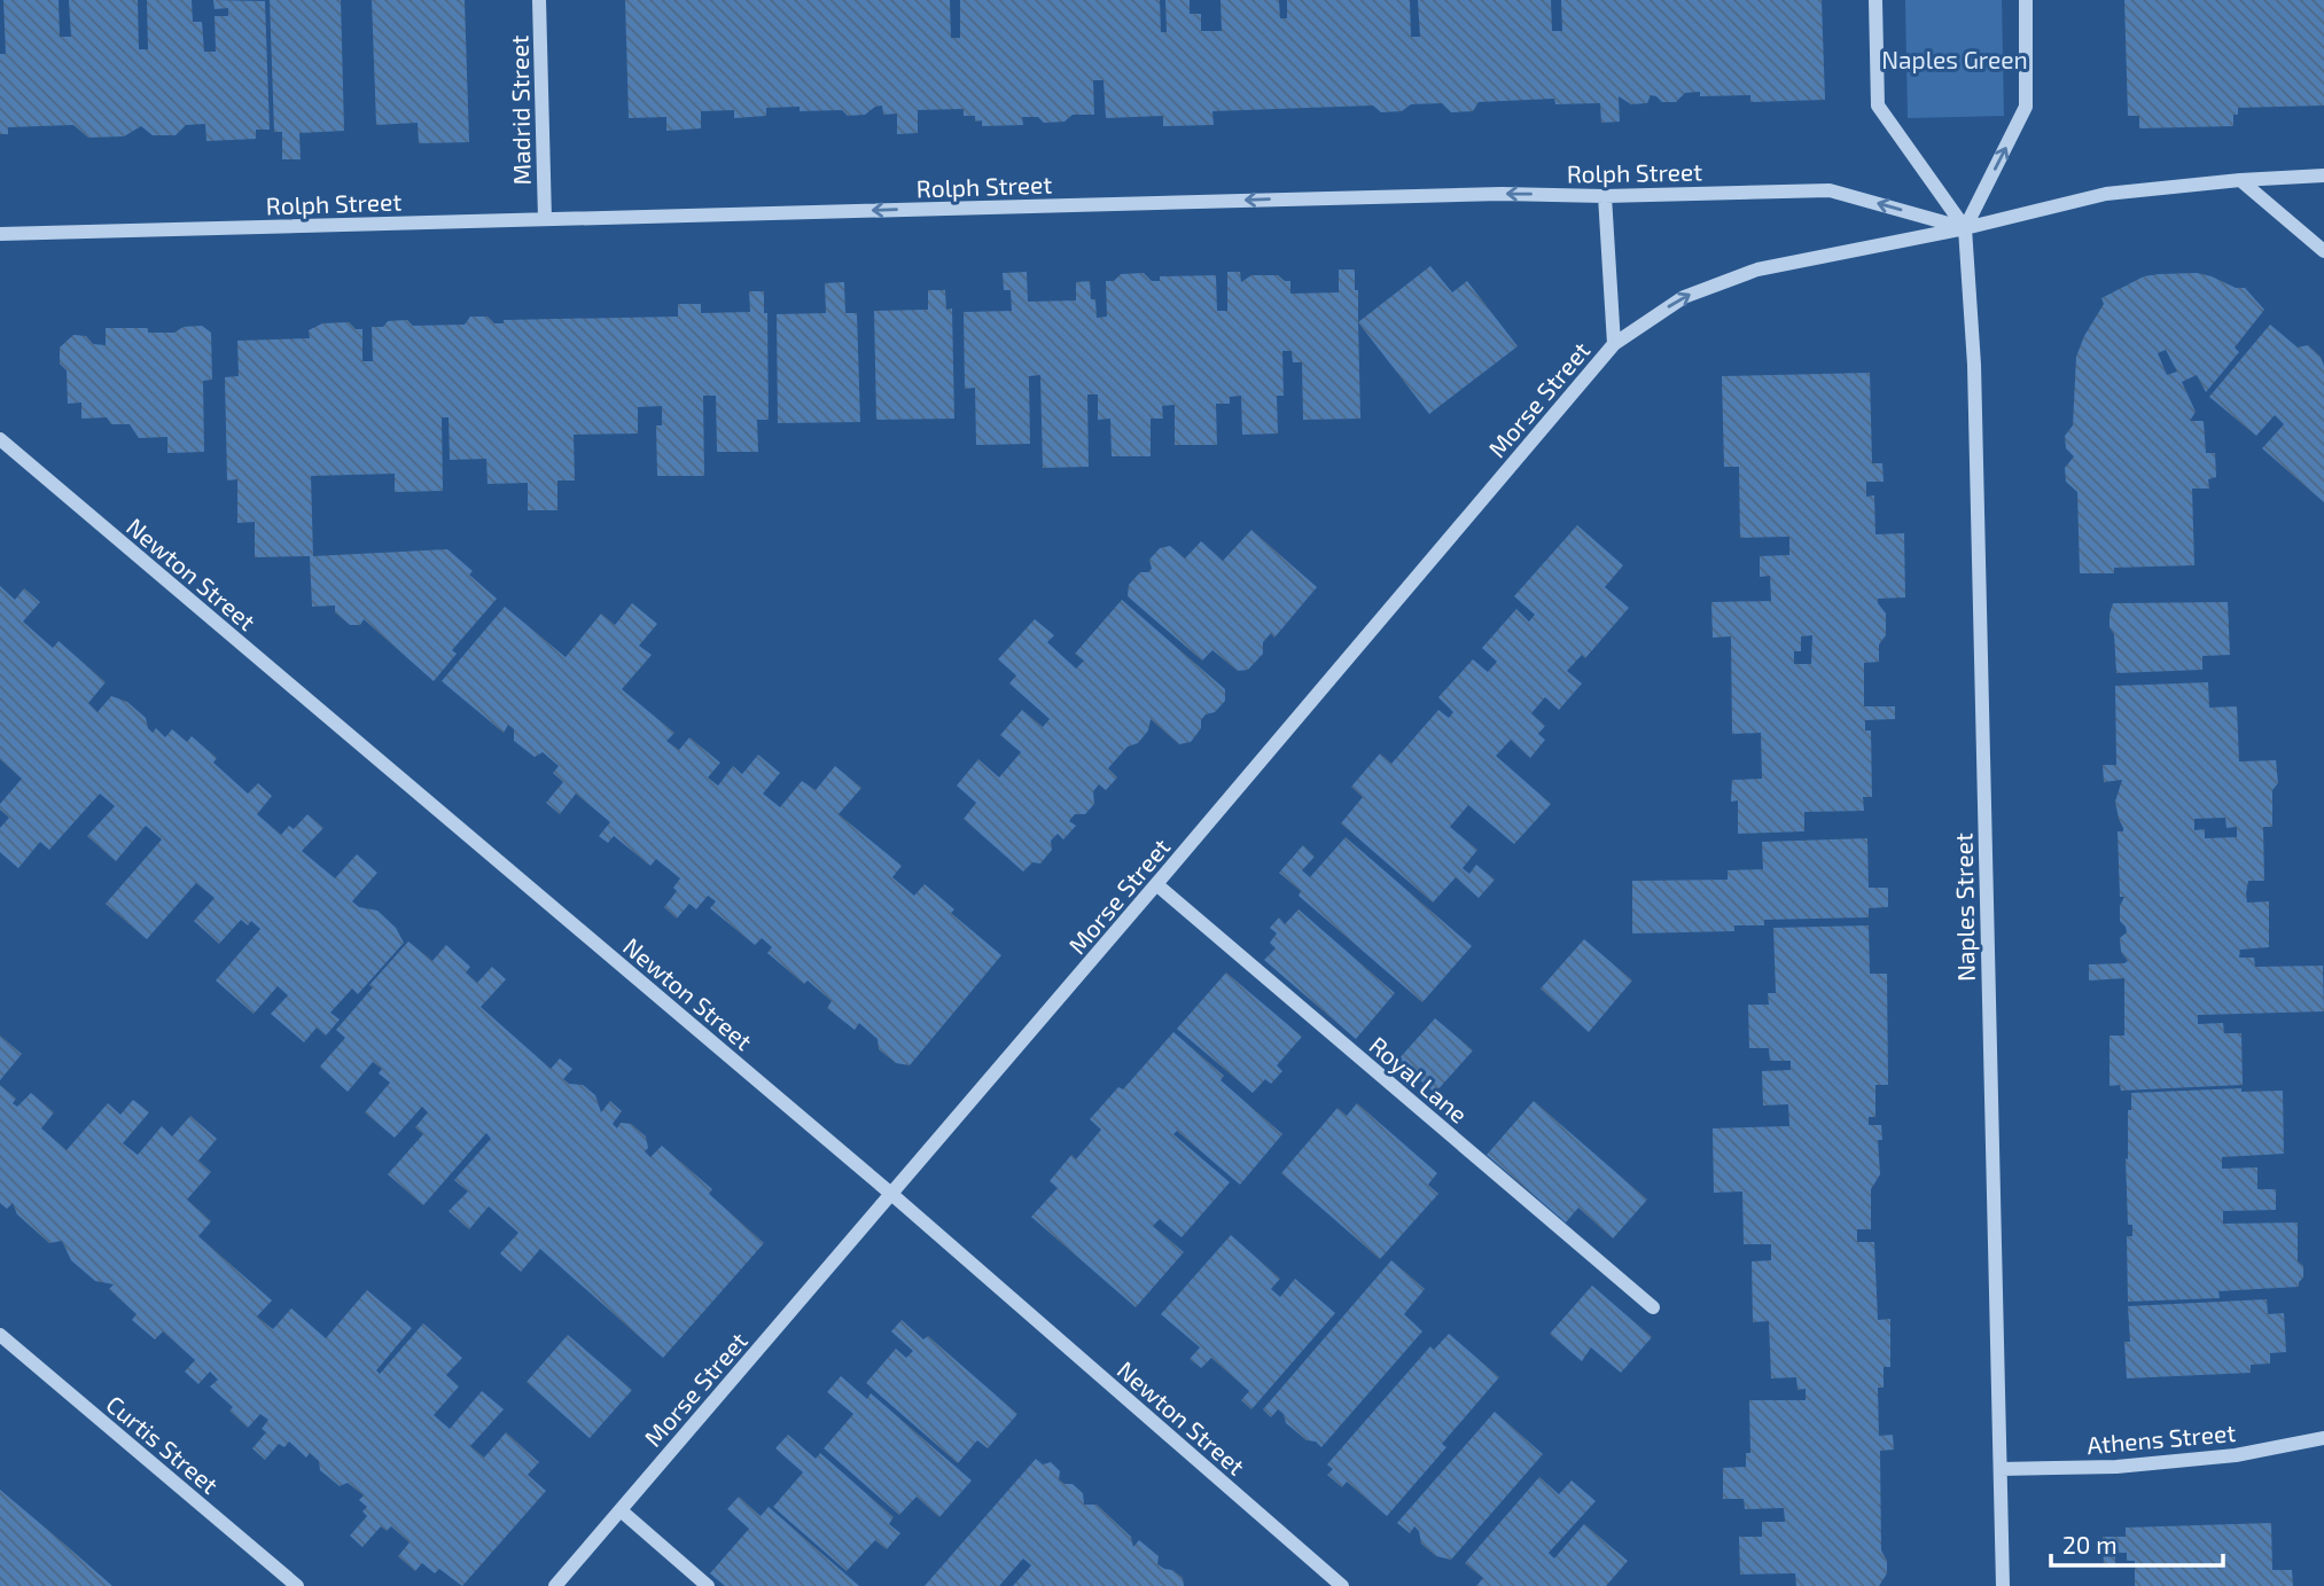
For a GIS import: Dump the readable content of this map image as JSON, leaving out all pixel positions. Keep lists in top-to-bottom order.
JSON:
{
  "streets": {
    "street": [
      "Madrid Street",
      "Rolph Street",
      "Morse Street",
      "Newton Street",
      "Naples Street",
      "Royal Lane",
      "Athens Street",
      "Curtis Street"
    ]
  },
  "crossings": [
    ["Madrid Street", "Rolph Street"],
    ["Rolph Street", "Morse Street"],
    ["Rolph Street", "Naples Street"],
    ["Morse Street", "Newton Street"],
    ["Morse Street", "Royal Lane"],
    ["Naples Street", "Athens Street"]
  ],
  "parks": ["Naples Green"],
  "scale_bar": "20 m"
}
